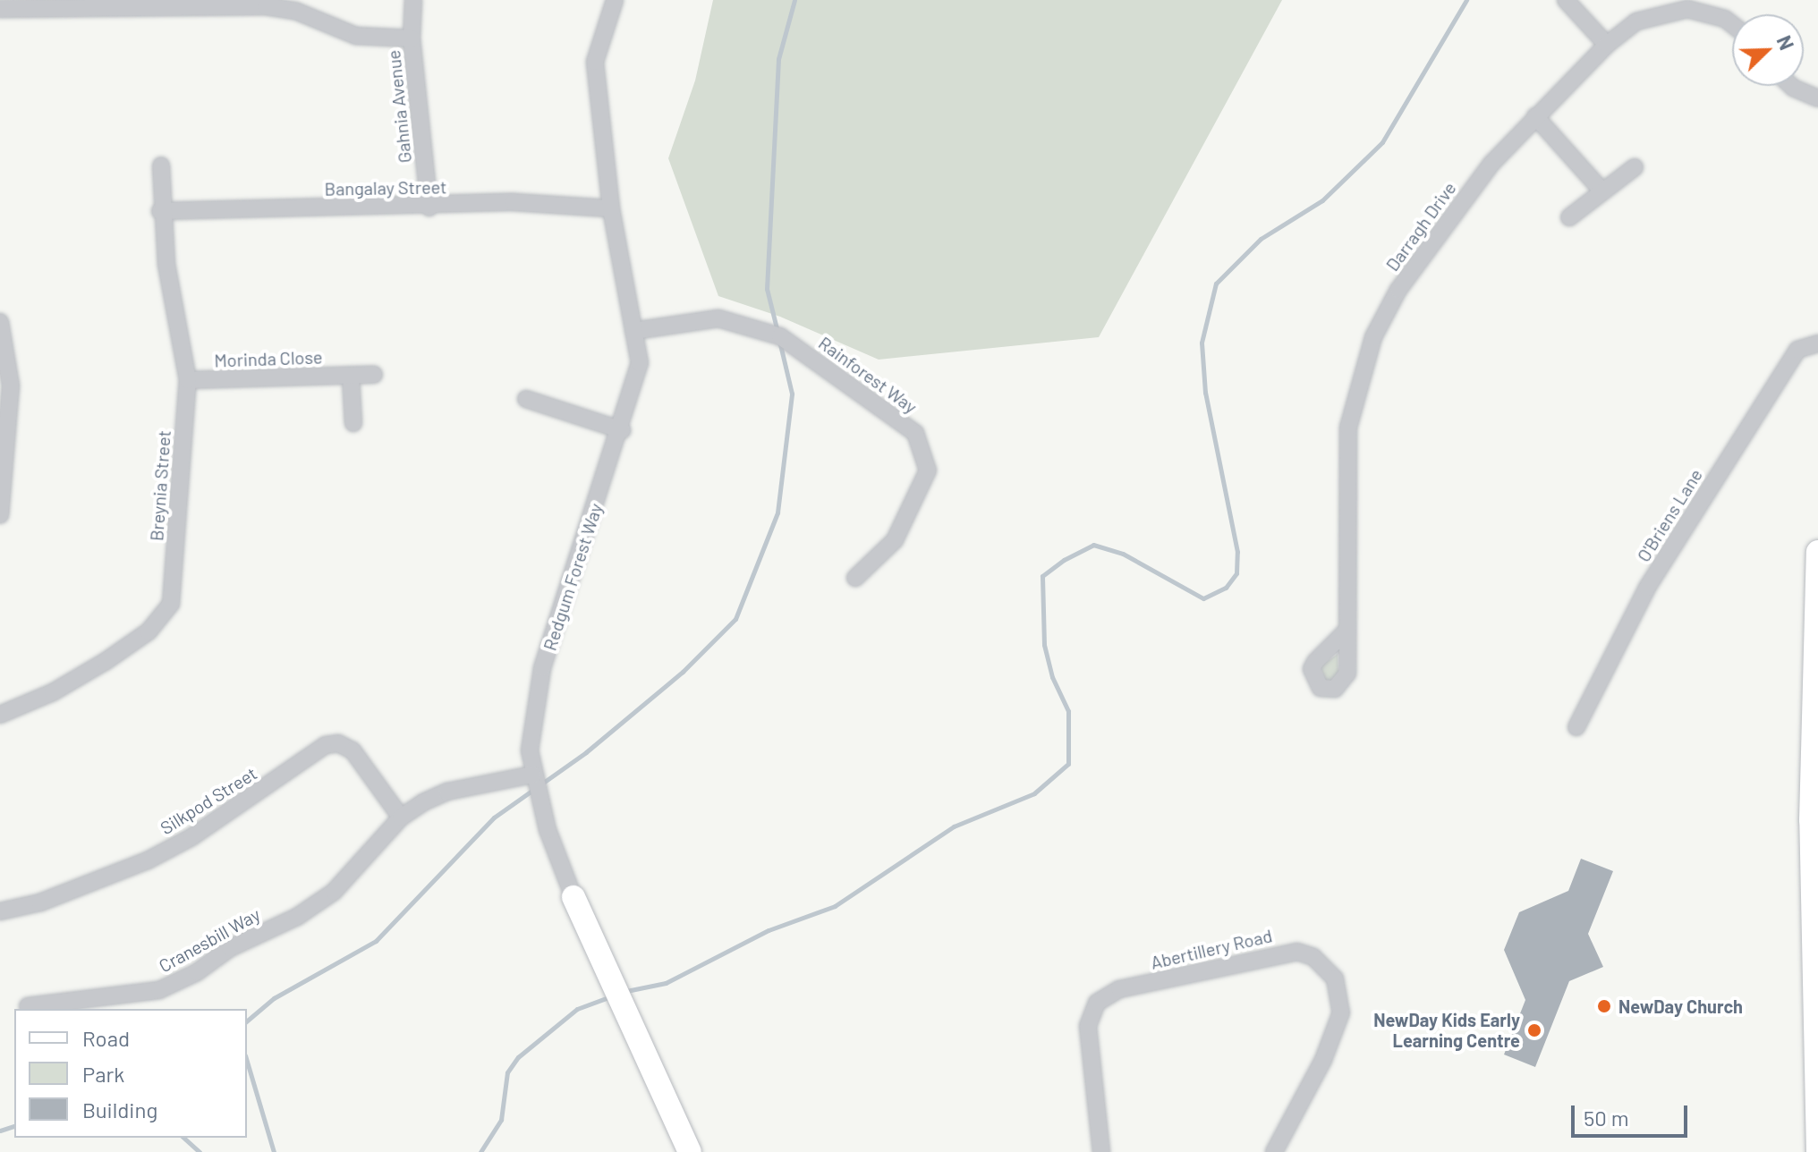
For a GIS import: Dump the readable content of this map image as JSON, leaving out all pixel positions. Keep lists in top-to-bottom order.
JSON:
{
  "streets": {
    "street": [
      "Gahnia Avenue",
      "Bangalay Street",
      "Darragh Drive",
      "Morinda Close",
      "Rainforest Way",
      "Breynia Street",
      "O'Briens Lane",
      "Redgum Forest Way",
      "Silkpod Street",
      "Cranesbill Way",
      "Abertillery Road"
    ]
  },
  "crossings": [
    ["Gahnia Avenue", "Bangalay Street"],
    ["Bangalay Street", "Breynia Street"],
    ["Bangalay Street", "Redgum Forest Way"],
    ["Morinda Close", "Breynia Street"],
    ["Rainforest Way", "Redgum Forest Way"],
    ["Redgum Forest Way", "Cranesbill Way"],
    ["Silkpod Street", "Cranesbill Way"]
  ],
  "places": ["NewDay Church", "NewDay Kids Early Learning Centre"],
  "legend": ["Road", "Park", "Building"],
  "scale_bar": "50 m",
  "north": "top right"
}
